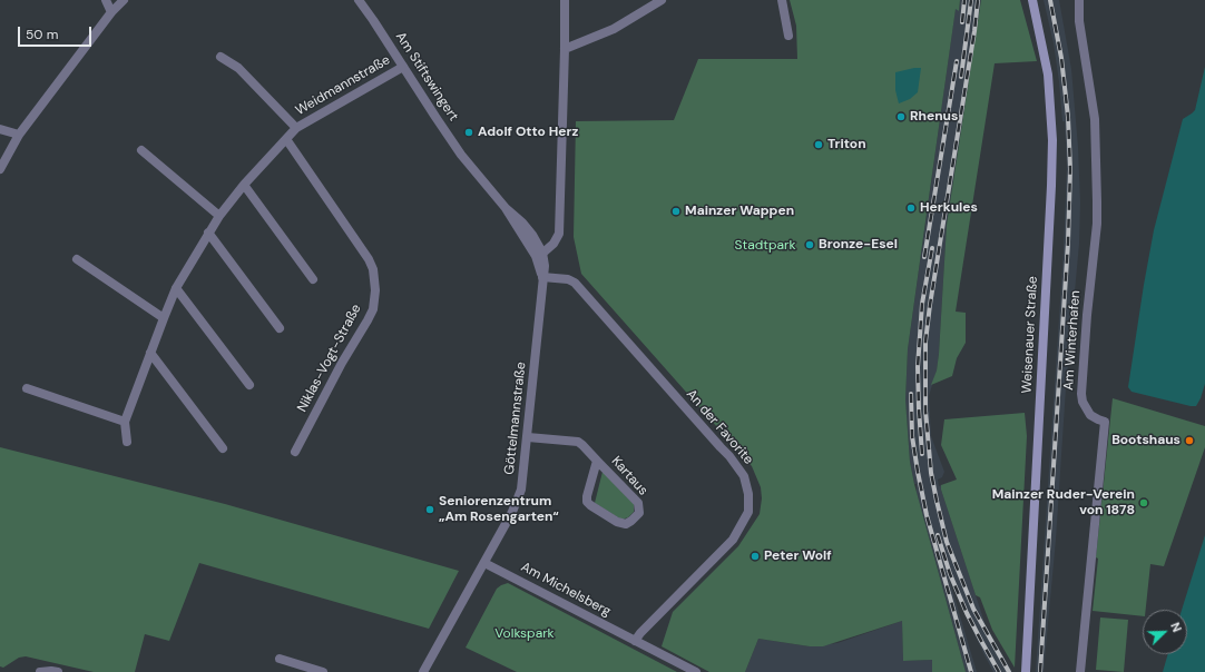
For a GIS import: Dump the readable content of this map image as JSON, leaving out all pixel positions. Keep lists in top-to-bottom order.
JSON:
{
  "streets": {
    "main road": ["Weisenauer Straße"],
    "street": [
      "Am Stiftswingert",
      "Weidmannstraße",
      "Am Winterhafen",
      "Niklas-Vogt-Straße",
      "Göttelmannstraße",
      "An der Favorite",
      "Kartaus",
      "Am Michelsberg"
    ]
  },
  "crossings": [
    ["Am Stiftswingert", "Weidmannstraße"],
    ["Am Stiftswingert", "Göttelmannstraße"],
    ["Weidmannstraße", "Niklas-Vogt-Straße"],
    ["Göttelmannstraße", "An der Favorite"],
    ["Göttelmannstraße", "Kartaus"],
    ["Göttelmannstraße", "Am Michelsberg"],
    ["An der Favorite", "Am Michelsberg"]
  ],
  "parks": ["Stadtpark", "Volkspark"],
  "places": [
    "Rhenus",
    "Adolf Otto Herz",
    "Triton",
    "Herkules",
    "Mainzer Wappen",
    "Bronze-Esel",
    "Bootshaus",
    "Mainzer Ruder-Verein von 1878",
    "Seniorenzentrum „Am Rosengarten“",
    "Peter Wolf"
  ],
  "scale_bar": "50 m",
  "north": "top right"
}
